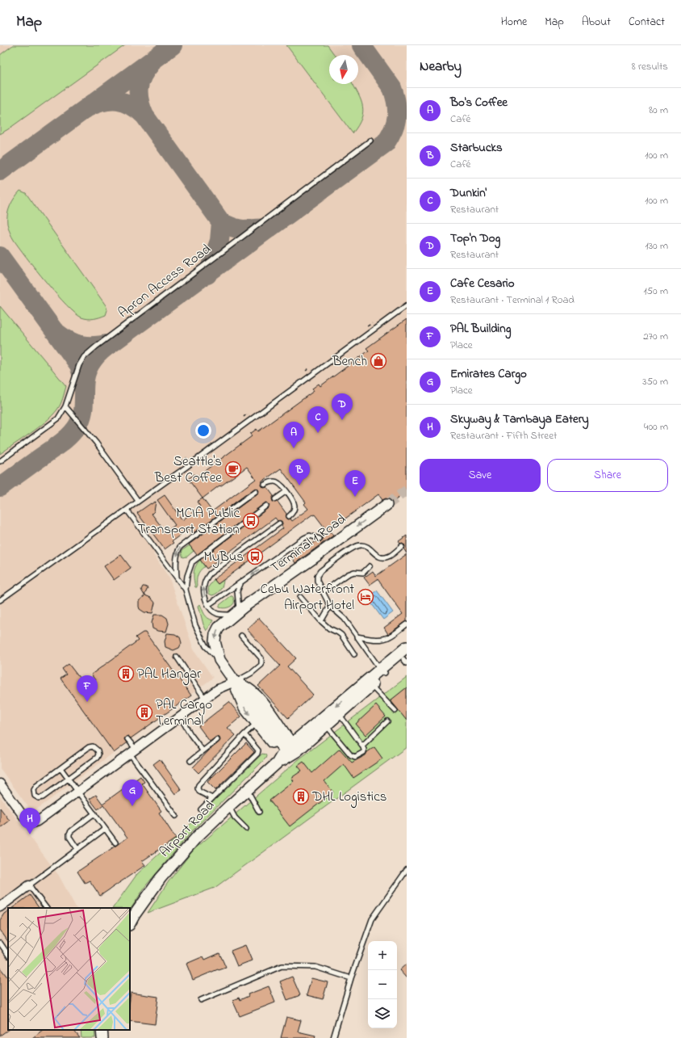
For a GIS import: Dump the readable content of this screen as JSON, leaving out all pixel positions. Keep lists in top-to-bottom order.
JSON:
{
  "streets": {
    "street": ["Terminal 1 Road", "Airport Road"],
    "lane": ["Apron Access Road"]
  },
  "crossings": [
    ["Terminal 1 Road", "Airport Road"]
  ],
  "places": {
    "shop": ["Bench"],
    "cafe": ["Seattle's Best Coffee"],
    "bus stop": ["MCIA Public Transport Station", "MyBus"],
    "hotel": ["Cebu Waterfront Airport Hotel"],
    "building": ["PAL Hangar", "PAL Cargo Terminal", "DHL Logistics"]
  },
  "north": "bottom",
  "page": {
    "header": "Map",
    "nav": [
      "Home",
      "Map",
      "About",
      "Contact"
    ],
    "heading": ["Nearby", "8 results"],
    "list": [
      {
        "mark": "A",
        "name": "Bo's Coffee",
        "note": "Café",
        "value": "80 m"
      },
      {
        "mark": "B",
        "name": "Starbucks",
        "note": "Café",
        "value": "100 m"
      },
      {
        "mark": "C",
        "name": "Dunkin'",
        "note": "Restaurant",
        "value": "100 m"
      },
      {
        "mark": "D",
        "name": "Top'n Dog",
        "note": "Restaurant",
        "value": "130 m"
      },
      {
        "mark": "E",
        "name": "Cafe Cesario",
        "note": "Restaurant · Terminal 1 Road",
        "value": "150 m"
      },
      {
        "mark": "F",
        "name": "PAL Building",
        "note": "Place",
        "value": "270 m"
      },
      {
        "mark": "G",
        "name": "Emirates Cargo",
        "note": "Place",
        "value": "350 m"
      },
      {
        "mark": "H",
        "name": "Skyway & Tambaya Eatery",
        "note": "Restaurant · Fifth Street",
        "value": "400 m"
      }
    ],
    "pins": [
      "D",
      "C",
      "A",
      "B",
      "E",
      "F",
      "G",
      "H"
    ],
    "buttons": ["Save", "Share"],
    "map_buttons": ["+", "−"]
  }
}
